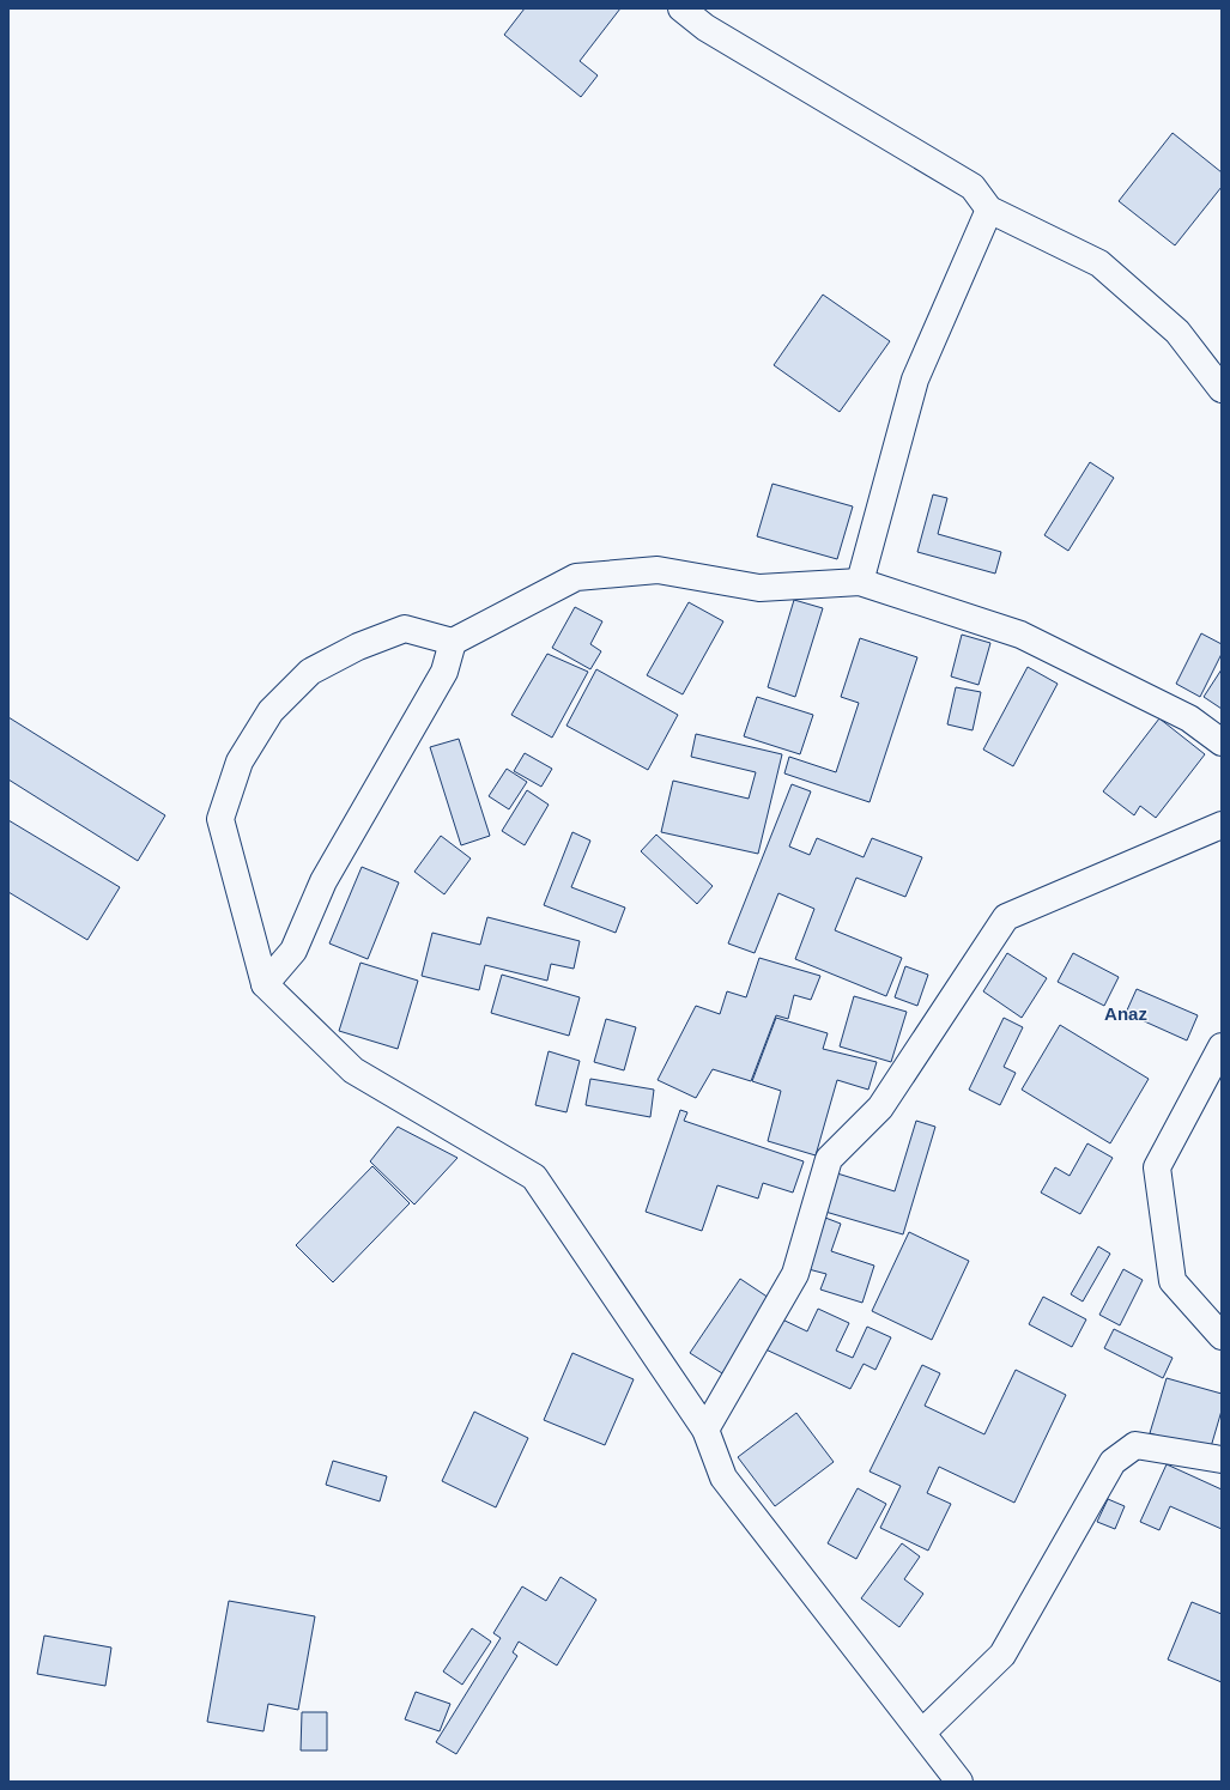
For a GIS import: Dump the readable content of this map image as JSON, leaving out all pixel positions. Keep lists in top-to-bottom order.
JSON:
{
  "districts": ["Anaz"]
}
